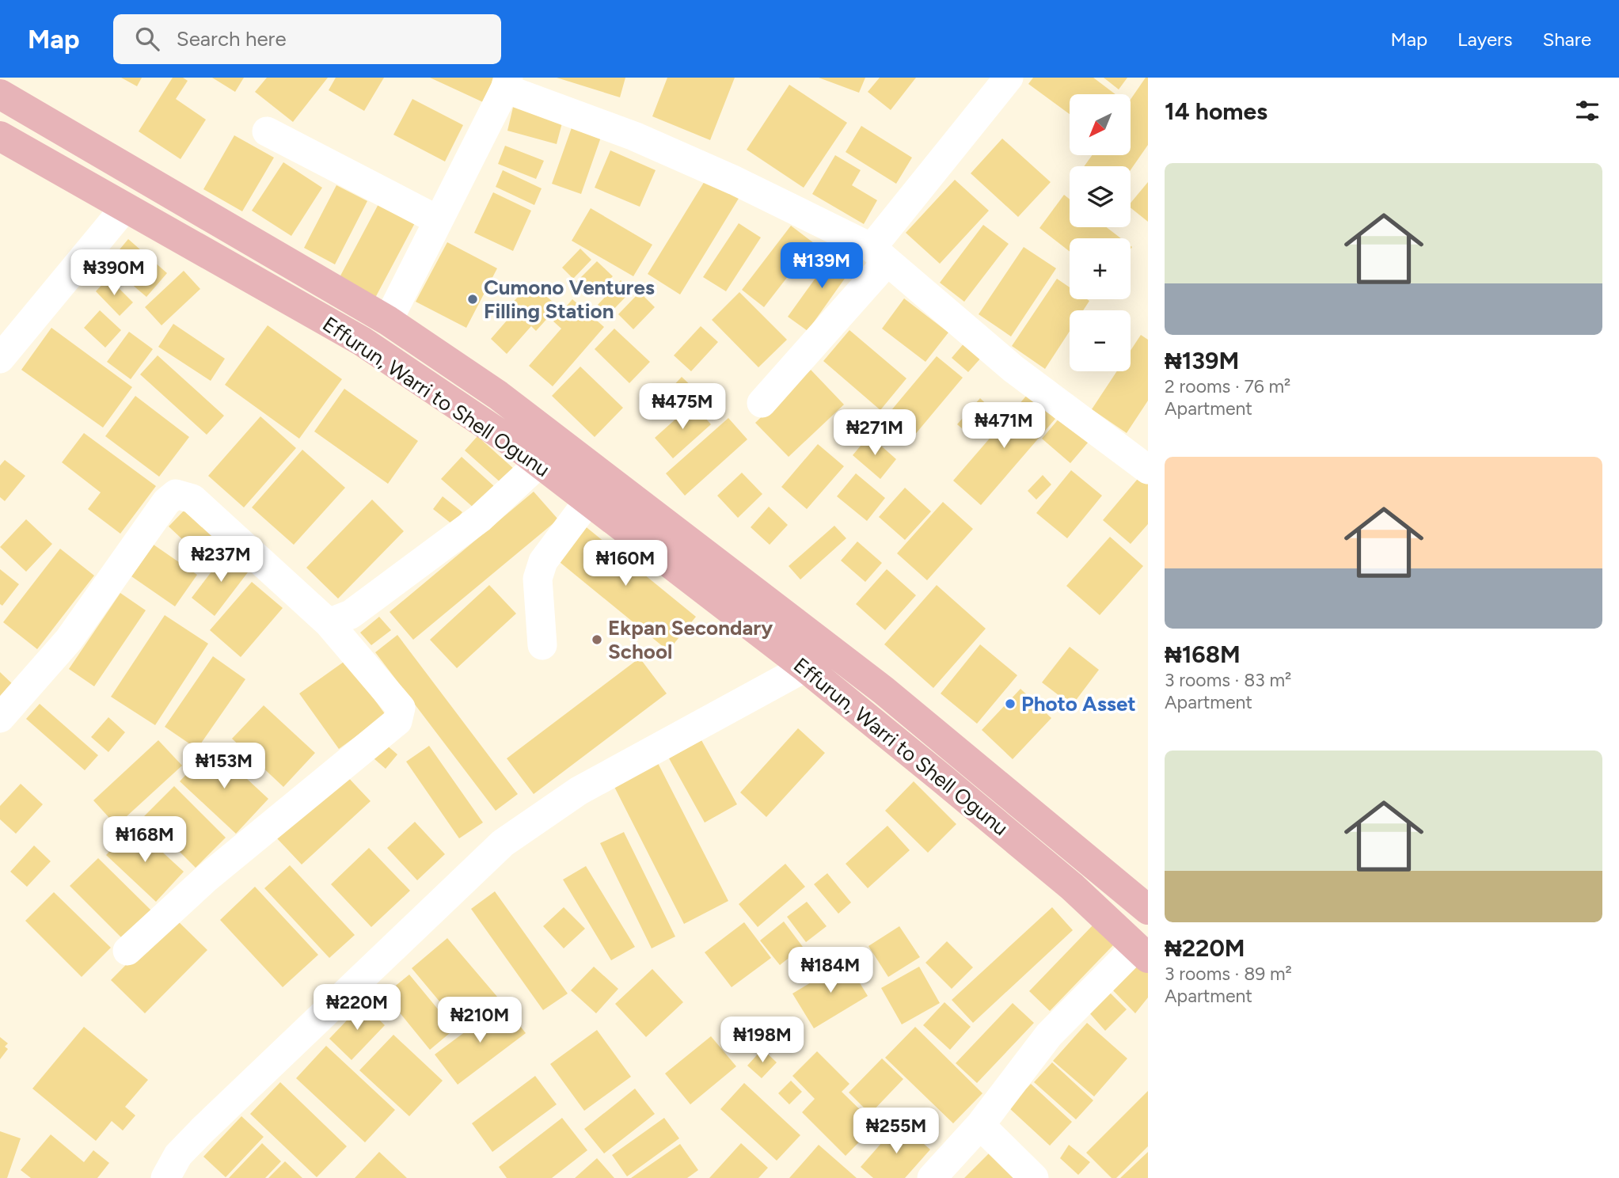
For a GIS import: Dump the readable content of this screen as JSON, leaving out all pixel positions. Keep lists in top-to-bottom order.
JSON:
{
  "streets": {
    "main road": ["Effurun, Warri to Shell Ogunu"]
  },
  "places": ["Cumono Ventures Filling Station", "Ekpan Secondary School", "Photo Asset"],
  "north": "bottom left",
  "page": {
    "header": "Map",
    "search": "Search here",
    "nav": ["Map", "Layers", "Share"],
    "heading": "14 homes",
    "map_buttons": ["+", "−"],
    "list": [
      {
        "name": "₦139M",
        "note": "2 rooms · 76 m² · Apartment"
      },
      {
        "name": "₦168M",
        "note": "3 rooms · 83 m² · Apartment"
      },
      {
        "name": "₦220M",
        "note": "3 rooms · 89 m² · Apartment"
      }
    ],
    "price": [
      "₦139M",
      "₦390M",
      "₦475M",
      "₦471M",
      "₦271M",
      "₦237M",
      "₦160M",
      "₦153M",
      "₦168M",
      "₦184M",
      "₦220M",
      "₦210M",
      "₦198M",
      "₦255M"
    ]
  }
}
